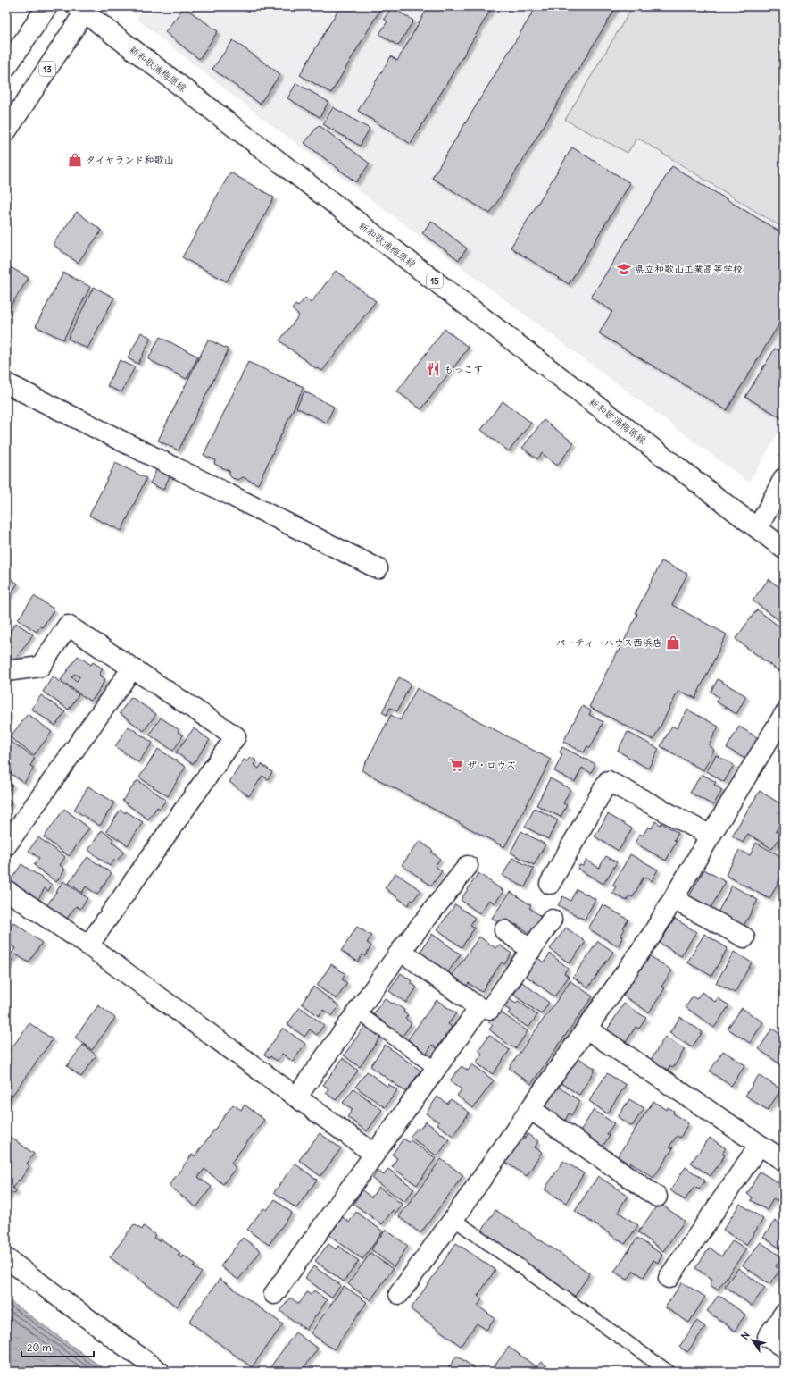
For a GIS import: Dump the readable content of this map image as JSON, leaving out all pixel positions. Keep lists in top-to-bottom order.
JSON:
{
  "streets": {
    "street": ["13", "新和歌浦梅原線", "15"]
  },
  "crossings": [
    ["13", "新和歌浦梅原線"]
  ],
  "places": {
    "shop": ["タイヤランド和歌山", "パーティーハウス西浜店"],
    "school or university": ["県立和歌山工業高等学校"],
    "restaurant": ["もっこす"],
    "supermarket": ["ザ・ロウズ"]
  },
  "scale_bar": "20 m",
  "north": "top left"
}
